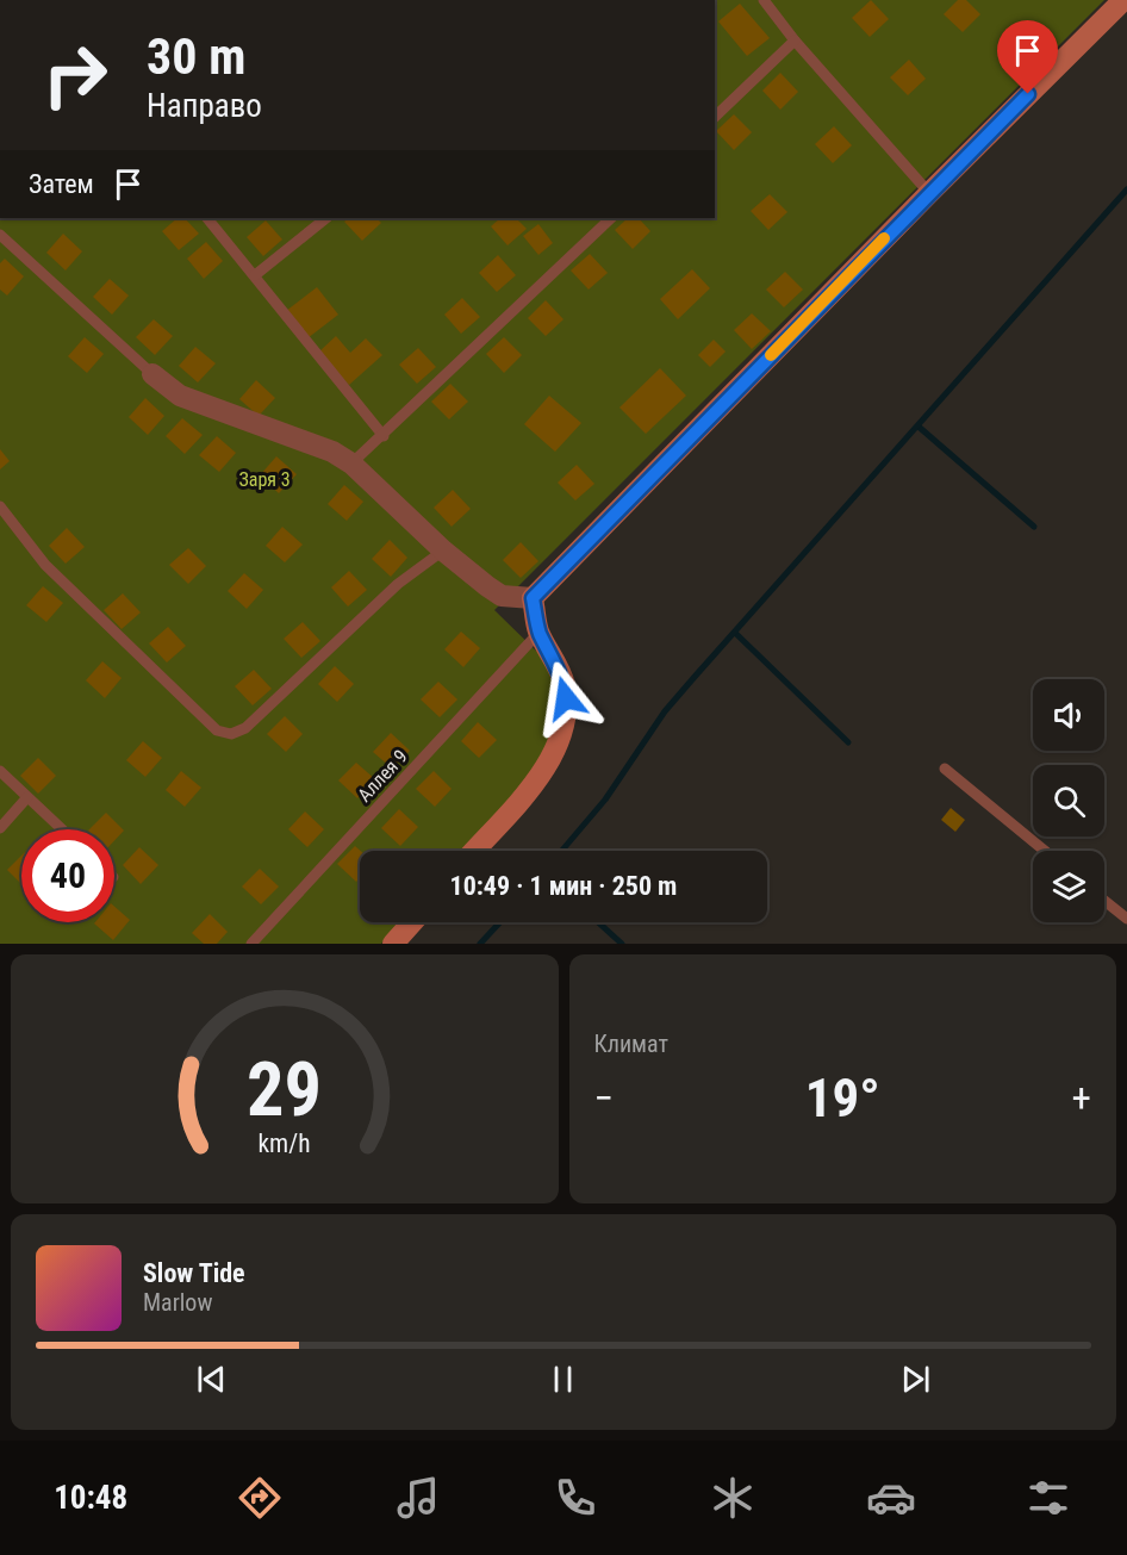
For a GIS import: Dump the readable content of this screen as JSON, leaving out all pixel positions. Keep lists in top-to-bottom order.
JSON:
{
  "streets": {
    "lane": ["Аллея 9"]
  },
  "parks": ["Заря 3"],
  "page": {
    "turn": ["30 m", "Направо"],
    "then": "Затем",
    "limit": "40",
    "trip": "10:49 · 1 мин · 250 m",
    "tile": "Климат",
    "heat": ["−", "19°", "+"],
    "song": ["Slow Tide", "Marlow"],
    "tabs": "10:48",
    "gauge": ["29", "km/h"]
  }
}
